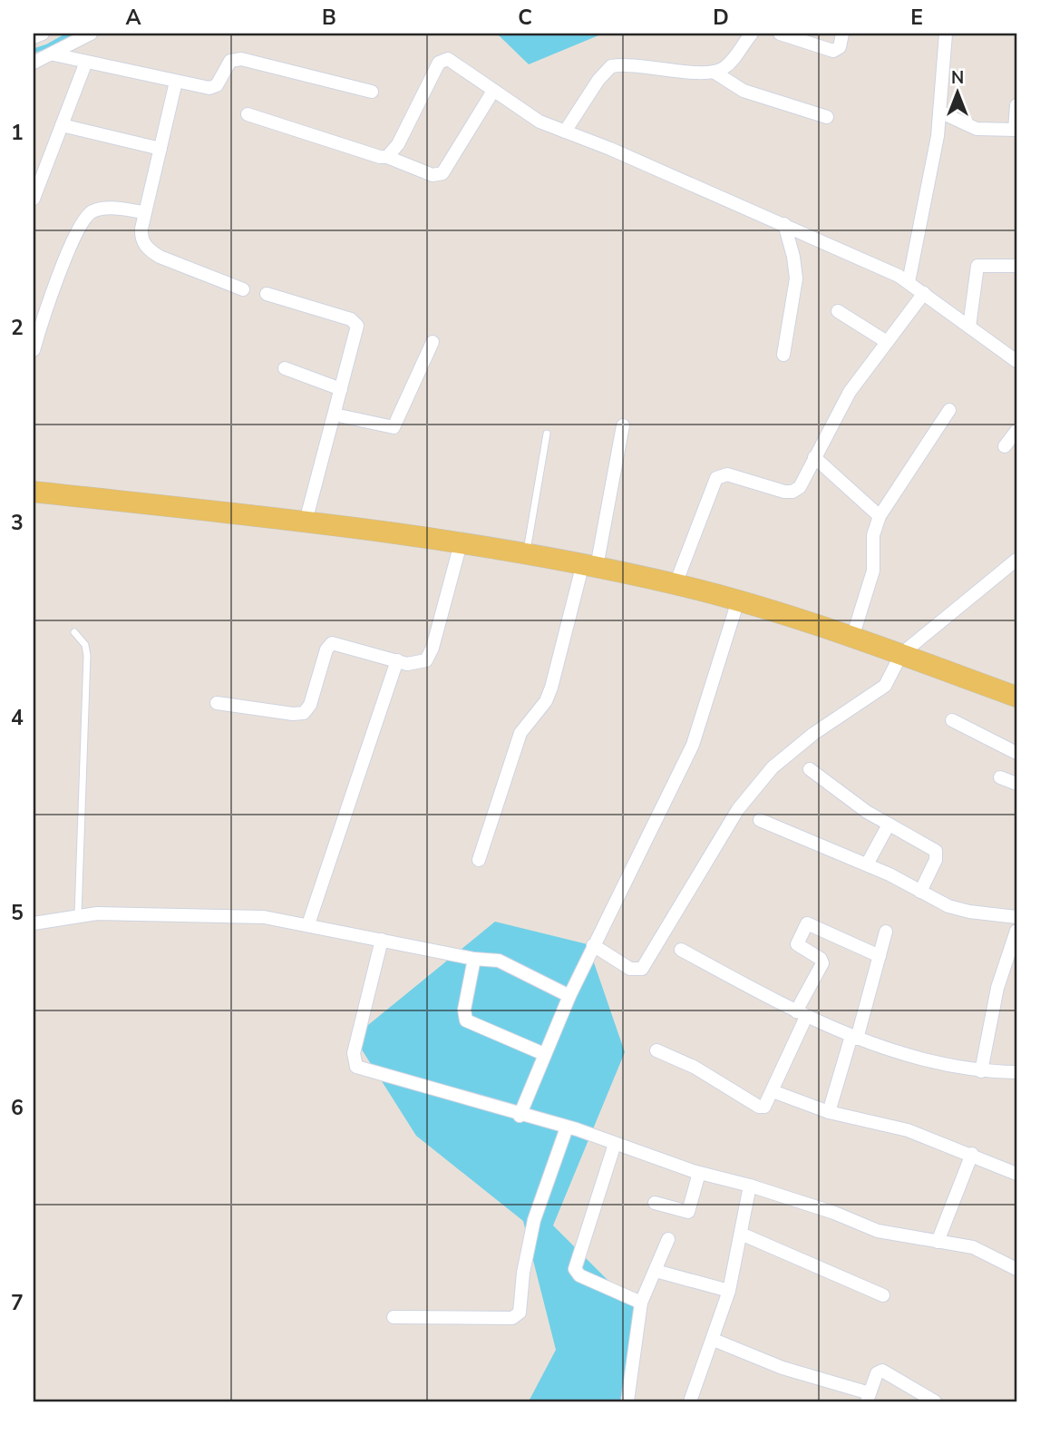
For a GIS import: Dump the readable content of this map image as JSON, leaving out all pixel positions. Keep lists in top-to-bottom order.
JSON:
{
  "north": "top",
  "grid": {
    "columns": [
      "A",
      "B",
      "C",
      "D",
      "E"
    ],
    "rows": [
      "1",
      "2",
      "3",
      "4",
      "5",
      "6",
      "7"
    ]
  }
}
